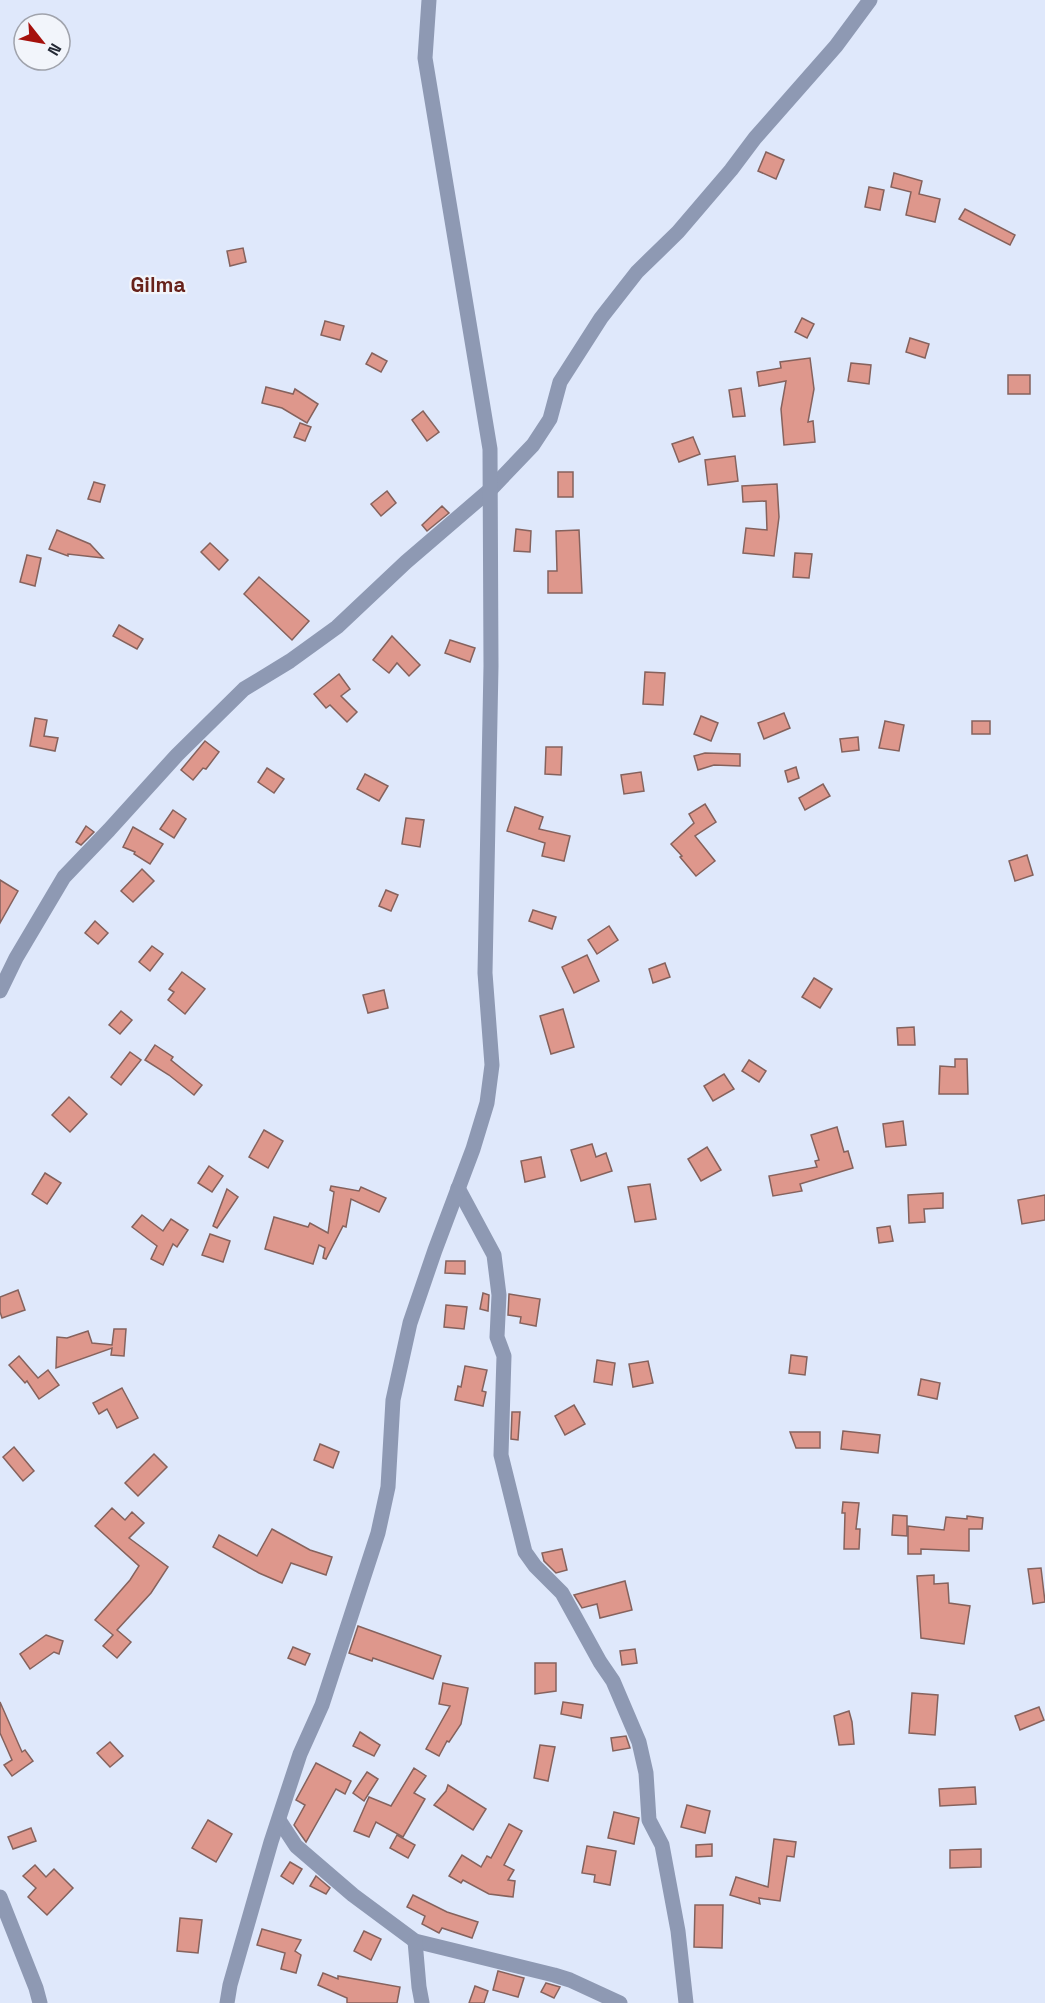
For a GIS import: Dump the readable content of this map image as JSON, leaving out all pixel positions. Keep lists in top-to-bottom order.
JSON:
{
  "districts": ["Gilma"],
  "north": "bottom right"
}
